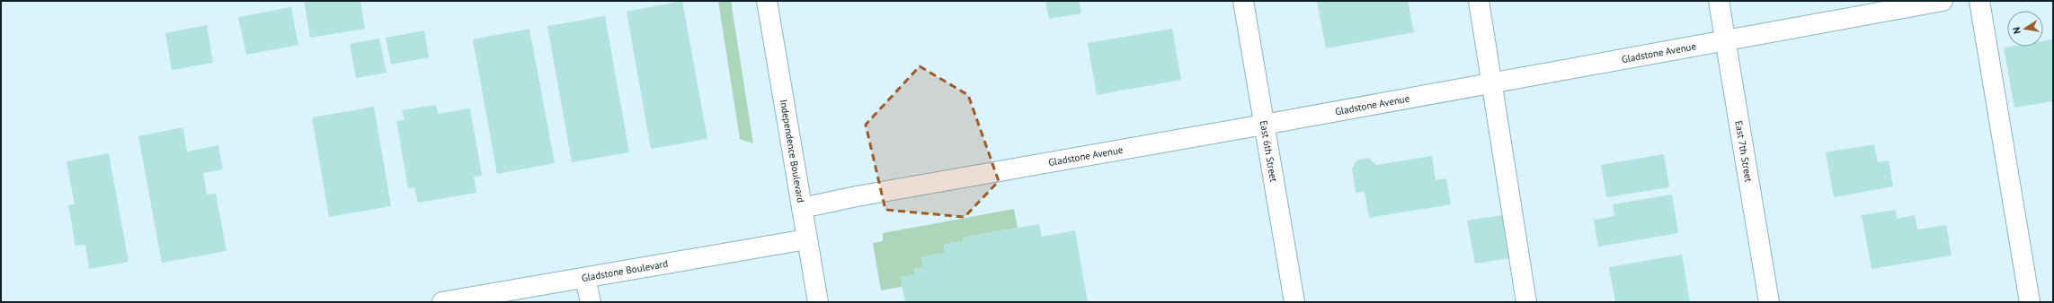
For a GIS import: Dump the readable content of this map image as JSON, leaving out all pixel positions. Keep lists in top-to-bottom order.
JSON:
{
  "streets": {
    "street": [
      "Gladstone Avenue",
      "Independence Boulevard",
      "East 6th Street",
      "East 7th Street",
      "Gladstone Boulevard"
    ]
  },
  "crossings": [
    ["Gladstone Avenue", "Independence Boulevard"],
    ["Gladstone Avenue", "East 6th Street"],
    ["Gladstone Avenue", "East 7th Street"],
    ["Independence Boulevard", "Gladstone Boulevard"]
  ],
  "north": "left"
}
